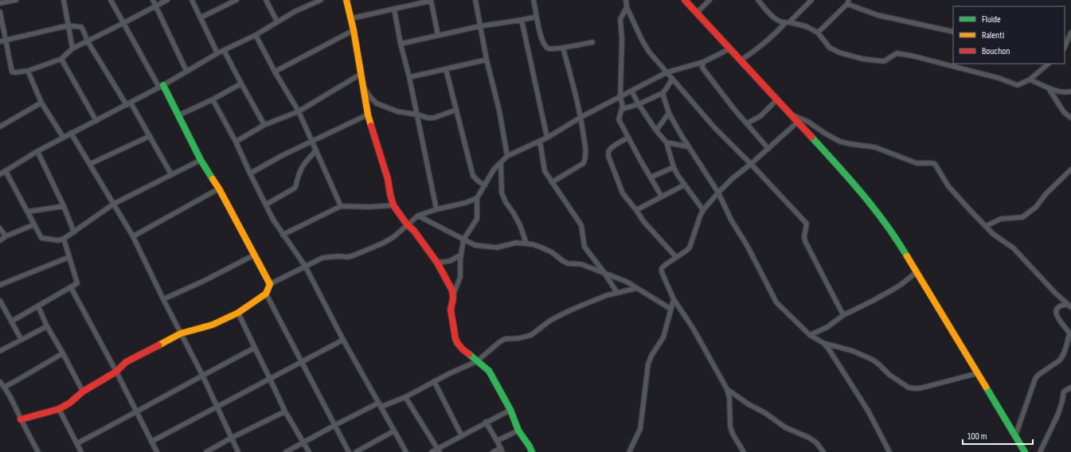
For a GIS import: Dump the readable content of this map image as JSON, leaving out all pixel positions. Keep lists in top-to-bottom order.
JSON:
{
  "legend": ["Fluide", "Ralenti", "Bouchon"],
  "scale_bar": "100 m"
}
